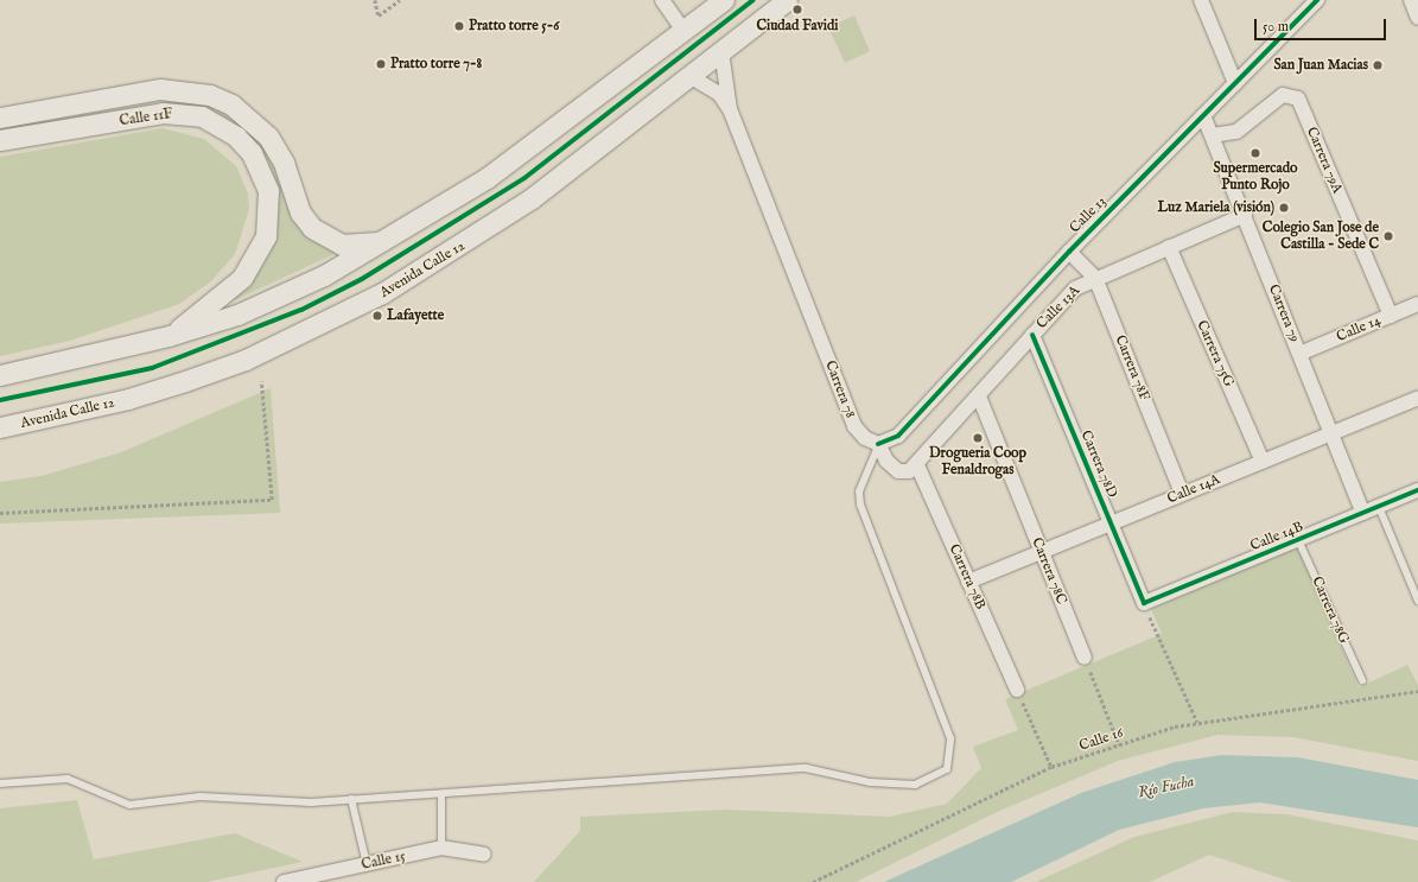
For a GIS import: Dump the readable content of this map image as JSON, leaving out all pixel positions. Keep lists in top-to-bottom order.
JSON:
{
  "streets": {
    "main road": ["Calle 11F", "Avenida Calle 12"],
    "street": [
      "Carrera 79A",
      "Calle 13",
      "Calle 13A",
      "Carrera 79",
      "Calle 14",
      "Carrera 75G",
      "Carrera 78F",
      "Carrera 78",
      "Carrera 78D",
      "Calle 14A",
      "Calle 14B",
      "Carrera 78C",
      "Carrera 78B",
      "Calle 15"
    ],
    "lane": ["Carrera 78G"],
    "path": ["Calle 16"]
  },
  "crossings": [
    ["Carrera 79A", "Carrera 79"],
    ["Carrera 79A", "Calle 14"],
    ["Calle 13", "Carrera 79"],
    ["Calle 13", "Carrera 78F"],
    ["Calle 13", "Carrera 78"],
    ["Avenida Calle 12", "Carrera 78"],
    ["Calle 13A", "Carrera 79"],
    ["Calle 13A", "Carrera 75G"],
    ["Calle 13A", "Carrera 78F"],
    ["Calle 13A", "Carrera 78D"],
    ["Calle 13A", "Carrera 78C"],
    ["Calle 13A", "Carrera 78B"],
    ["Carrera 79", "Calle 14"],
    ["Carrera 79", "Calle 14A"],
    ["Carrera 79", "Calle 14B"],
    ["Carrera 75G", "Calle 14A"],
    ["Carrera 78F", "Calle 14A"],
    ["Carrera 78D", "Calle 14A"],
    ["Carrera 78D", "Calle 14B"],
    ["Calle 14A", "Carrera 78C"],
    ["Calle 14A", "Carrera 78B"],
    ["Calle 14B", "Carrera 78G"]
  ],
  "water": ["Río Fucha"],
  "places": [
    "Ciudad Favidi",
    "Pratto torre 5-6",
    "Pratto torre 7-8",
    "San Juan Macias",
    "Supermercado Punto Rojo",
    "Luz Mariela (visión)",
    "Colegio San Jose de Castilla - Sede C",
    "Lafayette",
    "Drogueria Coop Fenaldrogas"
  ],
  "scale_bar": "50 m"
}
